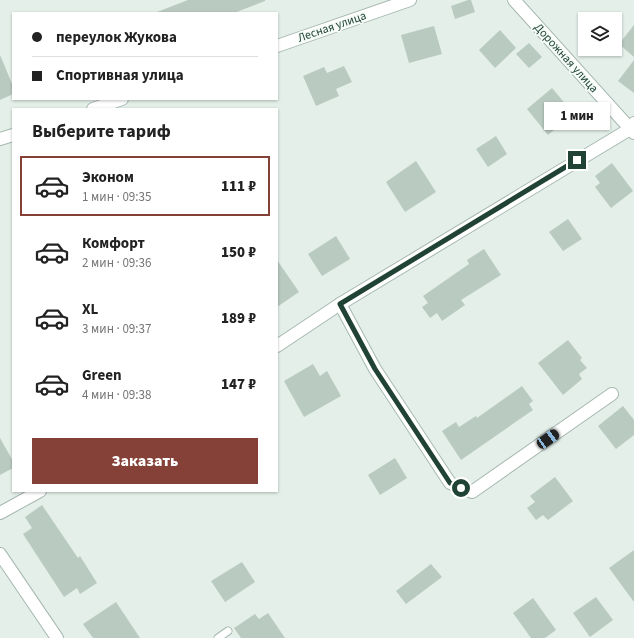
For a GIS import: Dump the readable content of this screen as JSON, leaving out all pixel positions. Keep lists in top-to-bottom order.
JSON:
{
  "streets": {
    "street": ["Лесная улица", "Дорожная улица"]
  },
  "page": {
    "banner": ["переулок Жукова", "Спортивная улица"],
    "bubble": "1 мин",
    "heading": "Выберите тариф",
    "list": [
      {
        "name": "Эконом",
        "note": "1 мин · 09:35",
        "value": "111 ₽"
      },
      {
        "name": "Комфорт",
        "note": "2 мин · 09:36",
        "value": "150 ₽"
      },
      {
        "name": "XL",
        "note": "3 мин · 09:37",
        "value": "189 ₽"
      },
      {
        "name": "Green",
        "note": "4 мин · 09:38",
        "value": "147 ₽"
      }
    ],
    "buttons": "Заказать"
  }
}
